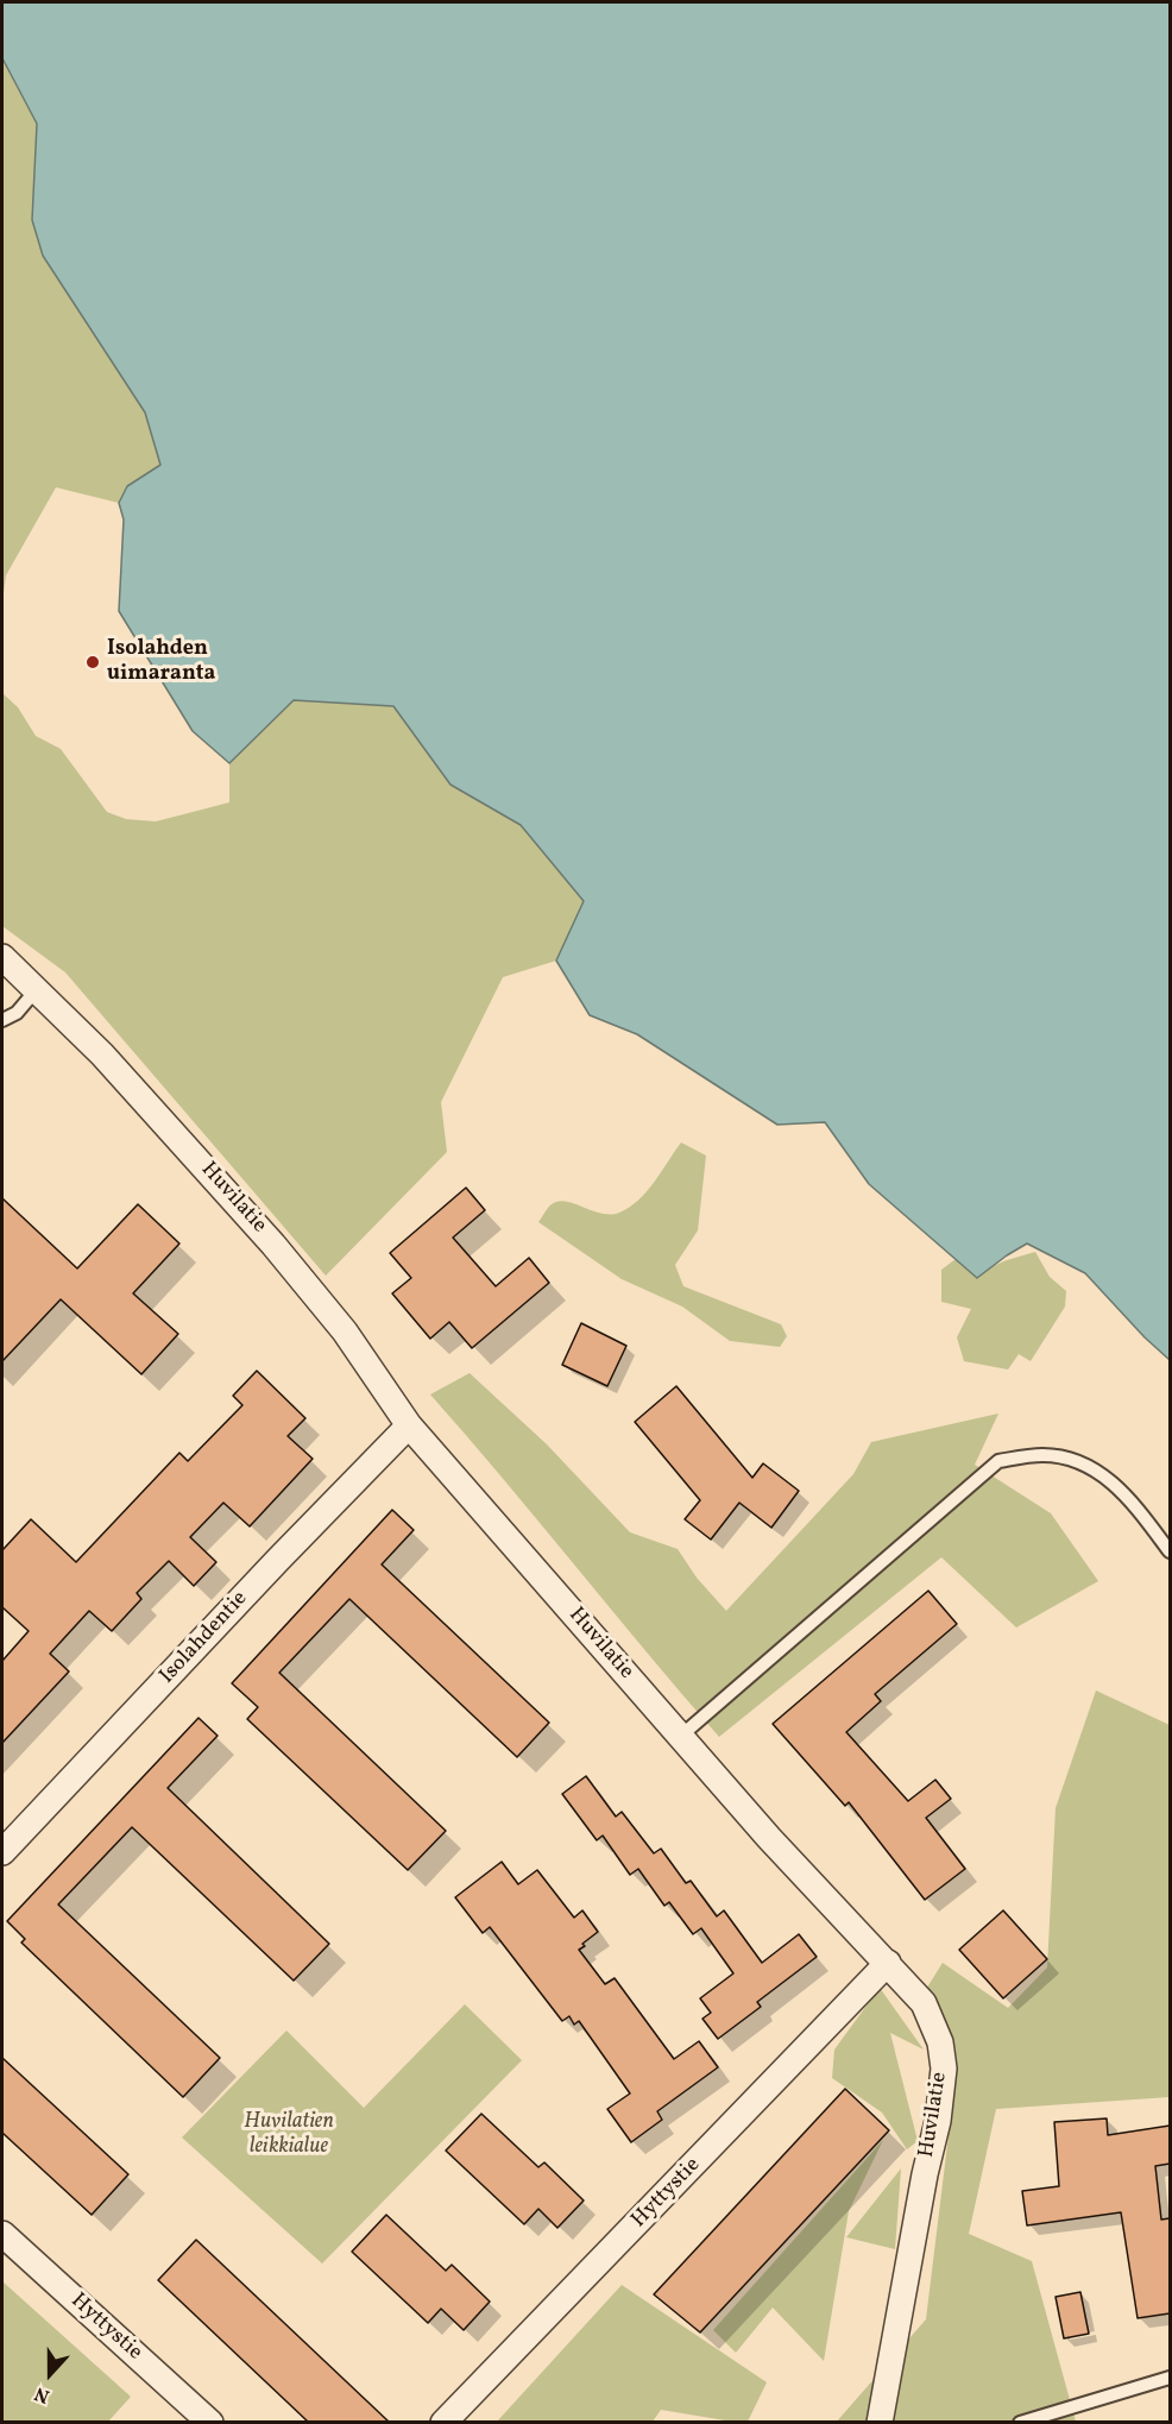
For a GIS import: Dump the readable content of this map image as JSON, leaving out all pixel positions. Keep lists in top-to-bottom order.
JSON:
{
  "streets": {
    "street": ["Huvilatie", "Isolahdentie", "Hyttystie"]
  },
  "crossings": [
    ["Huvilatie", "Isolahdentie"],
    ["Huvilatie", "Hyttystie"]
  ],
  "parks": ["Huvilatien leikkialue"],
  "places": ["Isolahden uimaranta"],
  "north": "bottom"
}
